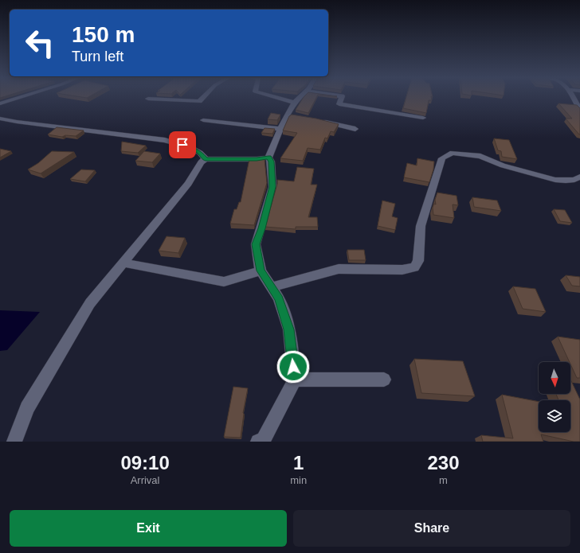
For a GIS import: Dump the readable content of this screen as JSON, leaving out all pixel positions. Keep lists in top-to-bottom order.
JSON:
{
  "north": "bottom",
  "page": {
    "turn": ["150 m", "Turn left"],
    "eta": [
      "09:10",
      "Arrival",
      "1",
      "min",
      "230",
      "m"
    ],
    "buttons": ["Exit", "Share"]
  }
}
